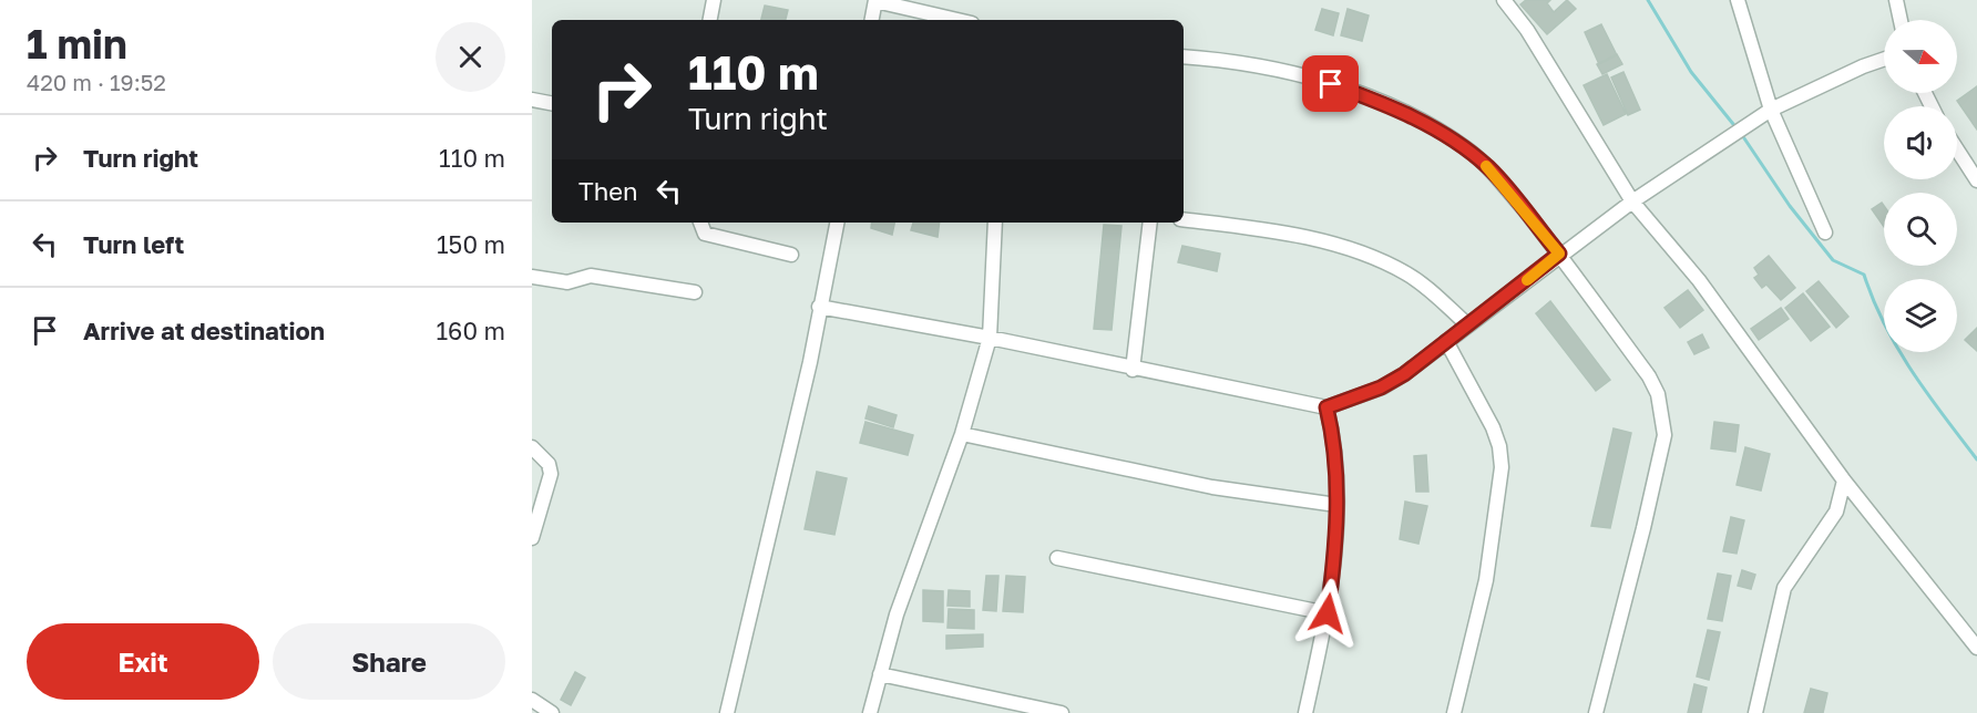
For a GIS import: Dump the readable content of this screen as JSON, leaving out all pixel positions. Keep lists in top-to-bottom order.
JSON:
{
  "north": "right",
  "page": {
    "heading": ["1 min", "420 m · 19:52"],
    "turn": ["110 m", "Turn right"],
    "list": [
      {
        "name": "Turn right",
        "value": "110 m"
      },
      {
        "name": "Turn left",
        "value": "150 m"
      },
      {
        "name": "Arrive at destination",
        "value": "160 m"
      }
    ],
    "then": "Then",
    "buttons": ["Exit", "Share"]
  }
}
